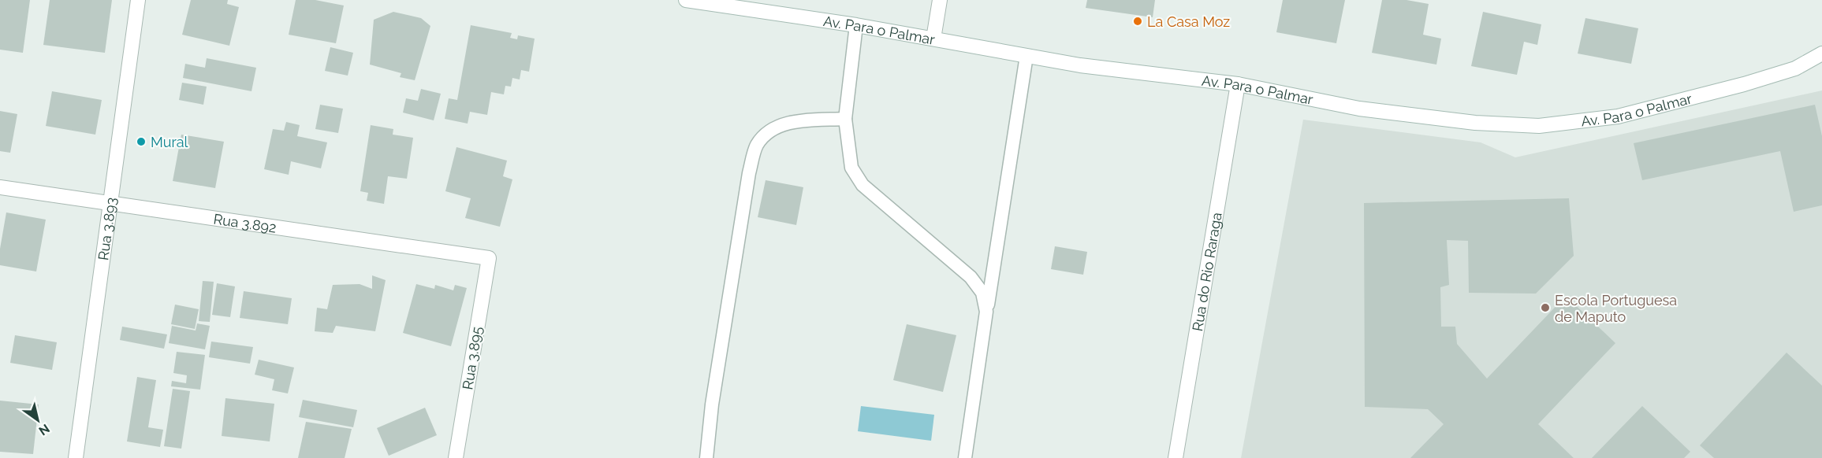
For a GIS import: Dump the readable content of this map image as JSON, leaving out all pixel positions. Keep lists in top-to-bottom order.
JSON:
{
  "streets": {
    "street": [
      "Av. Para o Palmar",
      "Rua 3.892",
      "Rua 3.893",
      "Rua do Rio Raraga",
      "Rua 3.895"
    ]
  },
  "crossings": [
    ["Av. Para o Palmar", "Rua do Rio Raraga"],
    ["Rua 3.892", "Rua 3.893"],
    ["Rua 3.892", "Rua 3.895"]
  ],
  "places": ["La Casa Moz", "Mural", "Escola Portuguesa de Maputo"],
  "north": "bottom right"
}
